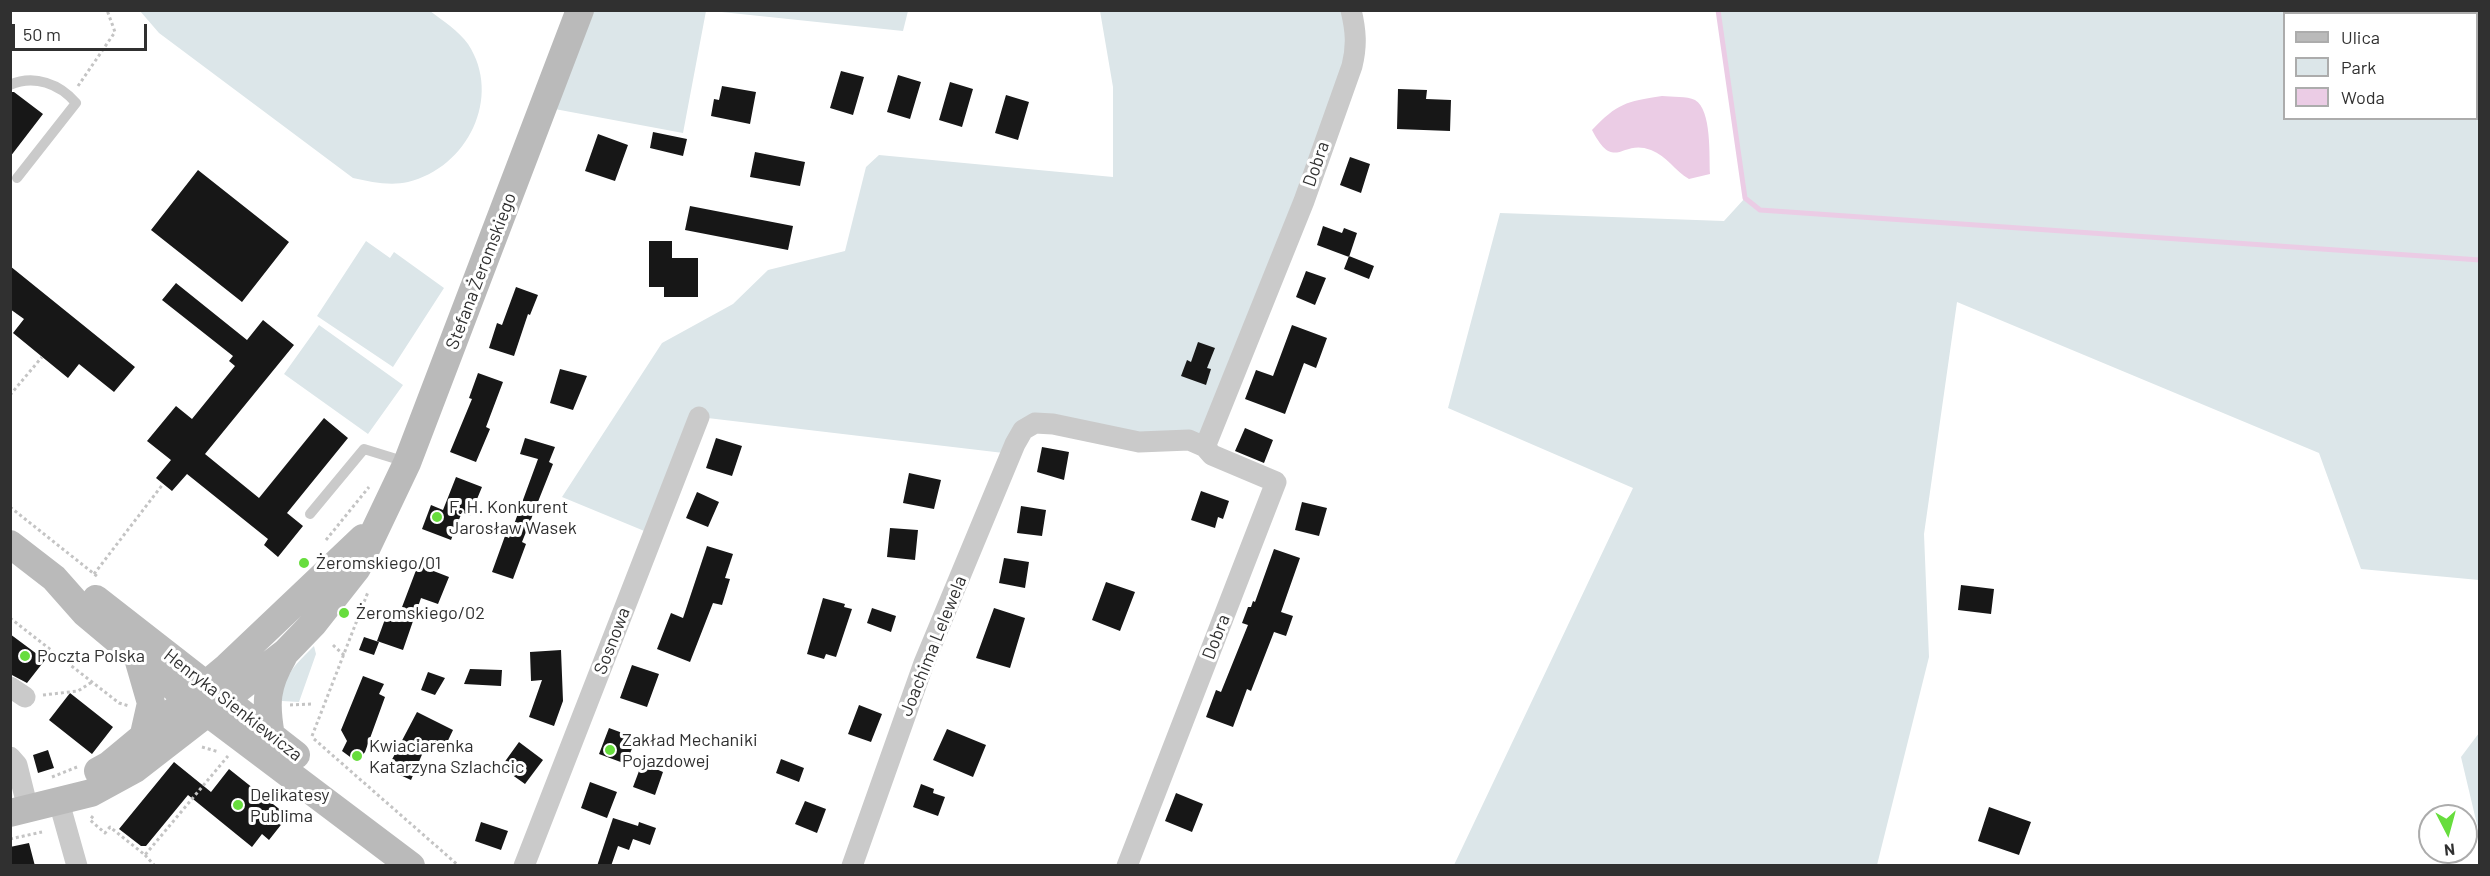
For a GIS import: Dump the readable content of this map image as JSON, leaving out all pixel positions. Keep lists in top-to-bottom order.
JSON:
{
  "streets": {
    "street": [
      "Dobra",
      "Stefana Żeromskiego",
      "Sosnowa",
      "Joachima Lelewela",
      "Henryka Sienkiewicza"
    ]
  },
  "crossings": [
    ["Dobra", "Joachima Lelewela"],
    ["Stefana Żeromskiego", "Henryka Sienkiewicza"]
  ],
  "places": [
    "F. H. Konkurent Jarosław Wasek",
    "Żeromskiego/01",
    "Żeromskiego/02",
    "Poczta Polska",
    "Zakład Mechaniki Pojazdowej",
    "Kwiaciarenka Katarzyna Szlachcic",
    "Delikatesy Publima"
  ],
  "legend": ["Ulica", "Park", "Woda"],
  "scale_bar": "50 m",
  "north": "bottom"
}
